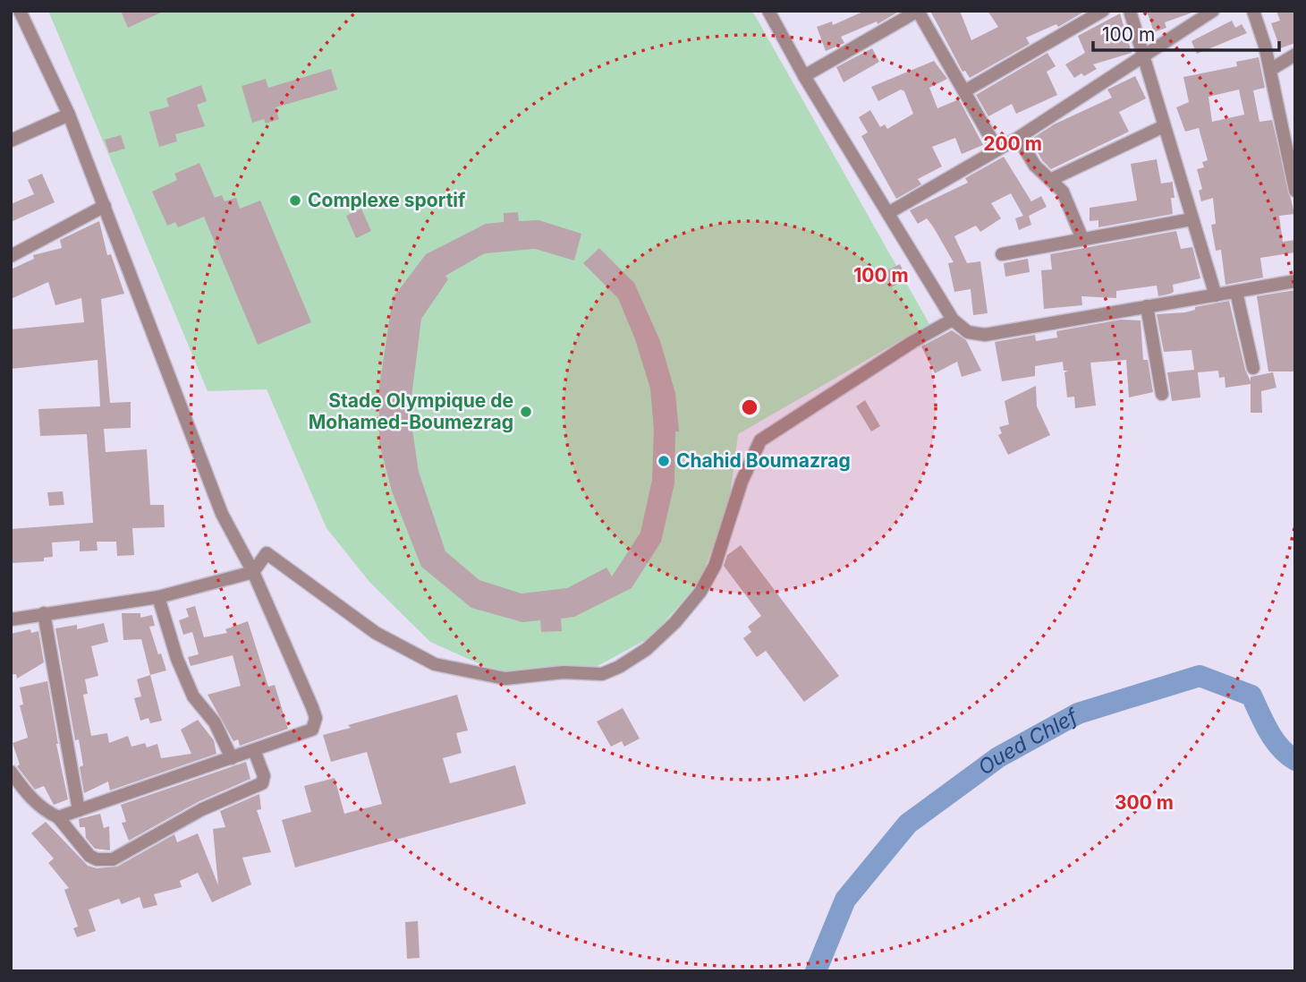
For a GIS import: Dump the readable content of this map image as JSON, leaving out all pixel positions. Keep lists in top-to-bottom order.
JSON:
{
  "water": ["Oued Chlef"],
  "places": ["Complexe sportif", "Stade Olympique de Mohamed-Boumezrag", "Chahid Boumazrag"],
  "scale_bar": "100 m",
  "rings": ["200 m", "100 m", "300 m"]
}
